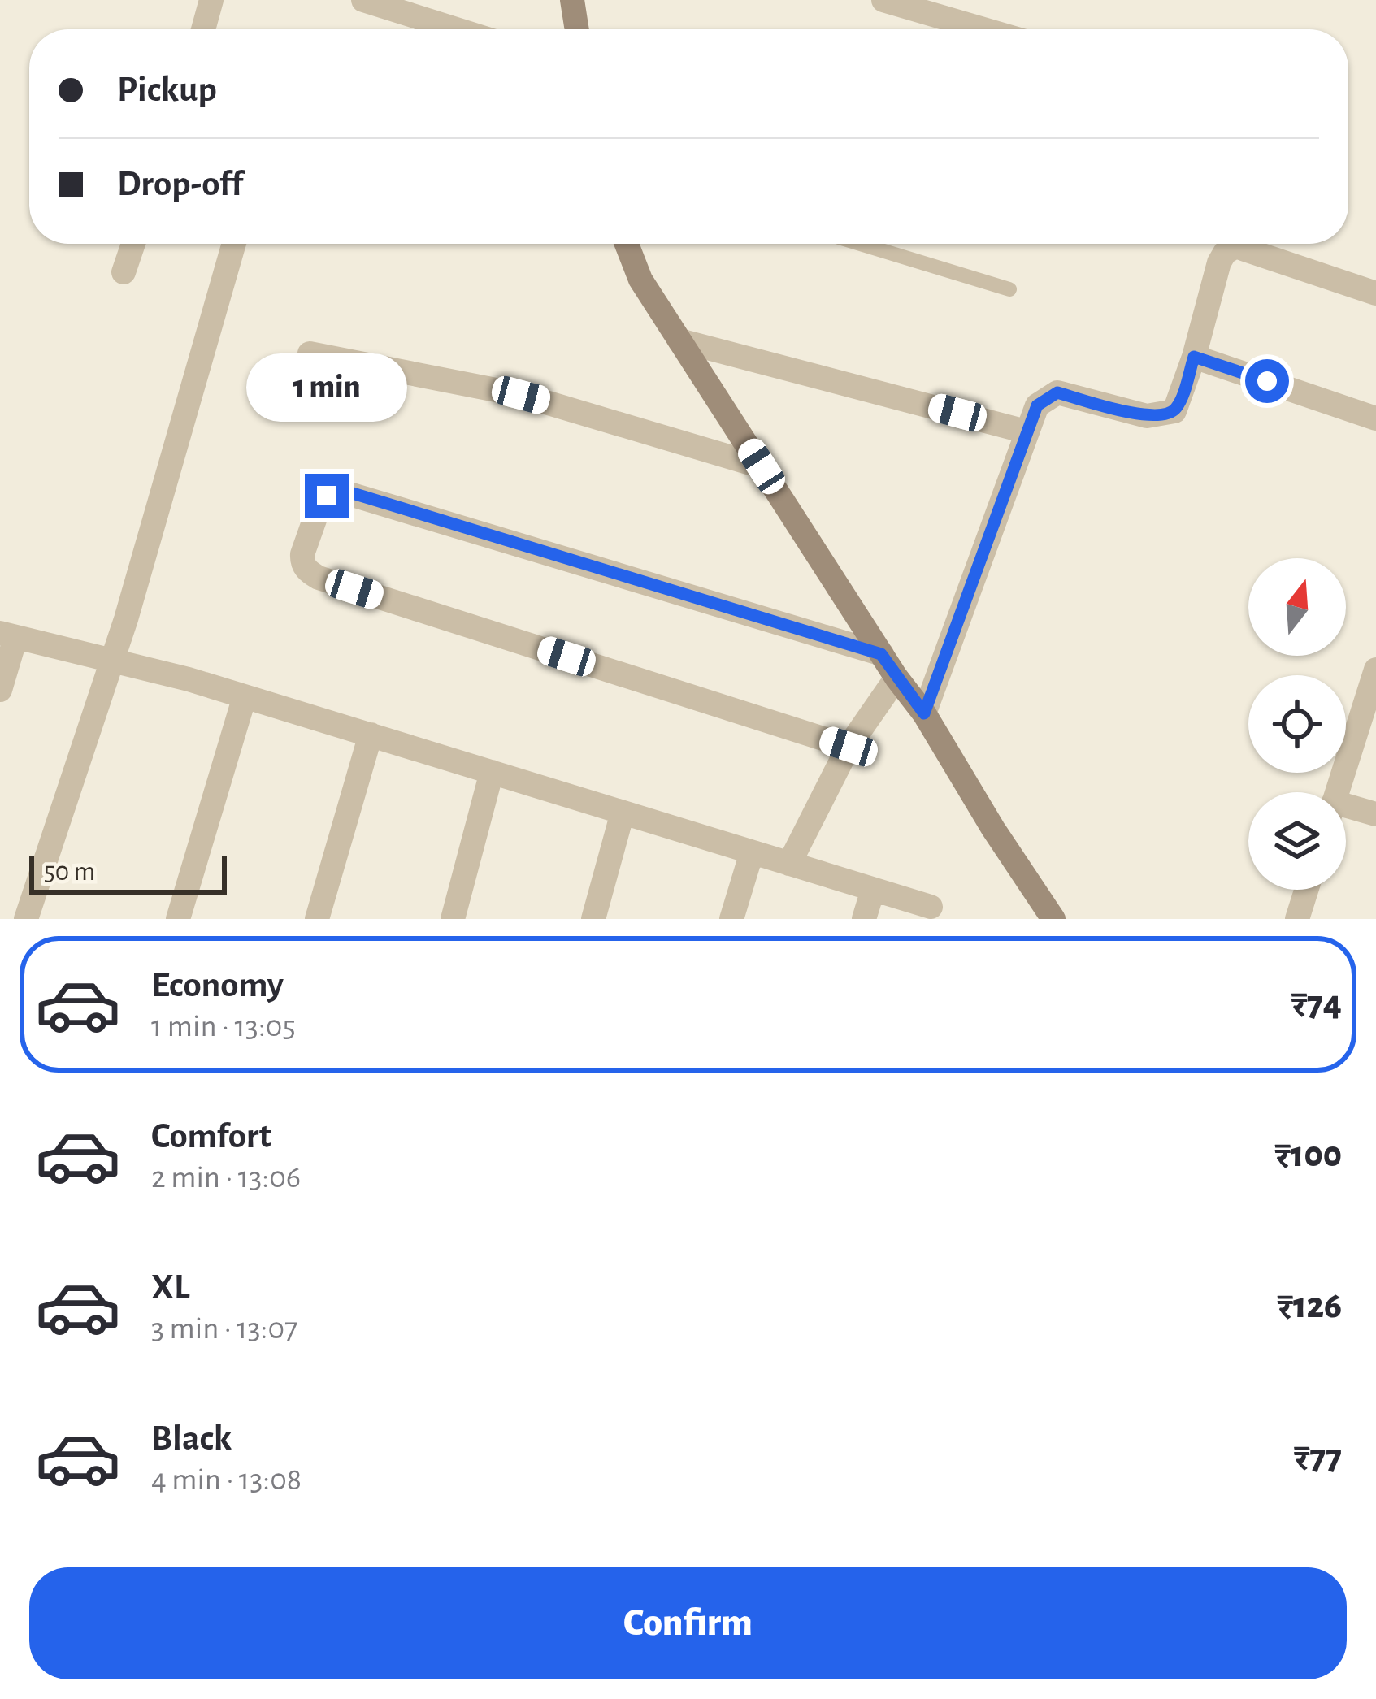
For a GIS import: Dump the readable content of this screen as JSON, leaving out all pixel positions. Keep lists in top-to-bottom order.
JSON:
{
  "scale_bar": "50 m",
  "north": "top",
  "page": {
    "banner": ["Pickup", "Drop-off"],
    "bubble": "1 min",
    "scale": "50 m",
    "list": [
      {
        "name": "Economy",
        "note": "1 min · 13:05",
        "value": "₹74"
      },
      {
        "name": "Comfort",
        "note": "2 min · 13:06",
        "value": "₹100"
      },
      {
        "name": "XL",
        "note": "3 min · 13:07",
        "value": "₹126"
      },
      {
        "name": "Black",
        "note": "4 min · 13:08",
        "value": "₹77"
      }
    ],
    "buttons": "Confirm"
  }
}
